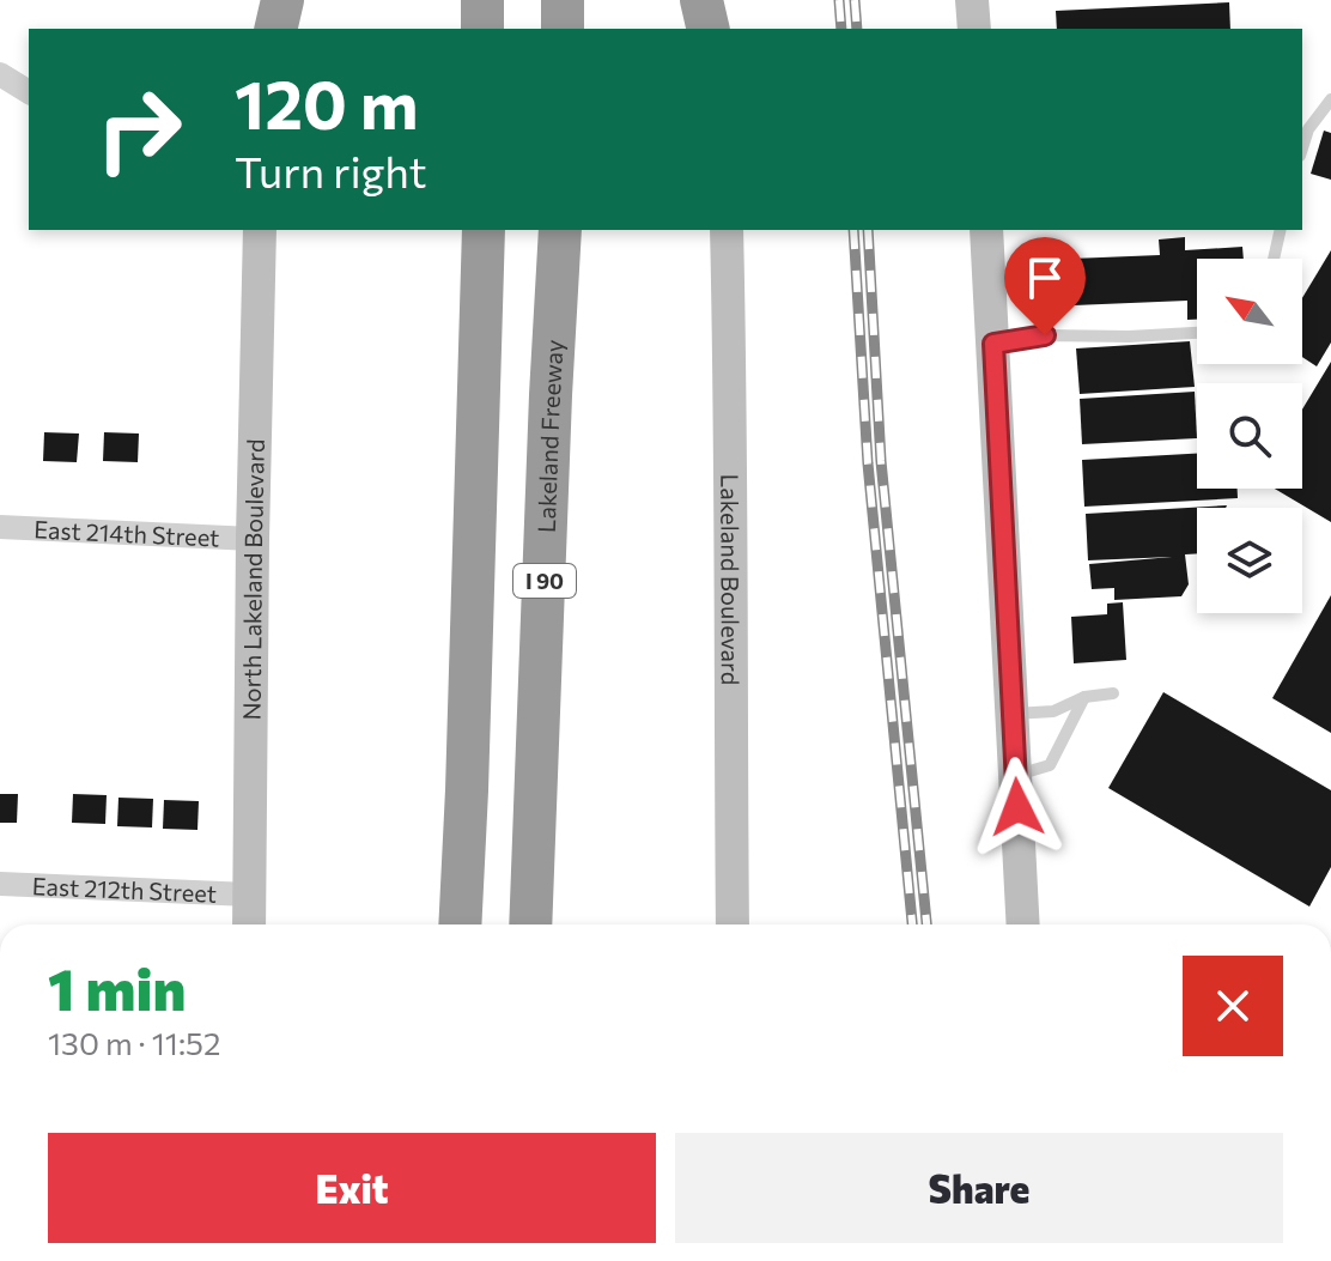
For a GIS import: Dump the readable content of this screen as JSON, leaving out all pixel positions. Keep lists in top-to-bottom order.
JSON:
{
  "streets": {
    "highway": ["Lakeland Freeway", "I 90"],
    "street": [
      "East 214th Street",
      "North Lakeland Boulevard",
      "Lakeland Boulevard",
      "East 212th Street"
    ]
  },
  "crossings": [
    ["East 214th Street", "North Lakeland Boulevard"],
    ["North Lakeland Boulevard", "East 212th Street"]
  ],
  "north": "top left",
  "page": {
    "turn": ["120 m", "Turn right"],
    "heading": ["1 min", "130 m · 11:52"],
    "buttons": ["Exit", "Share"]
  }
}
